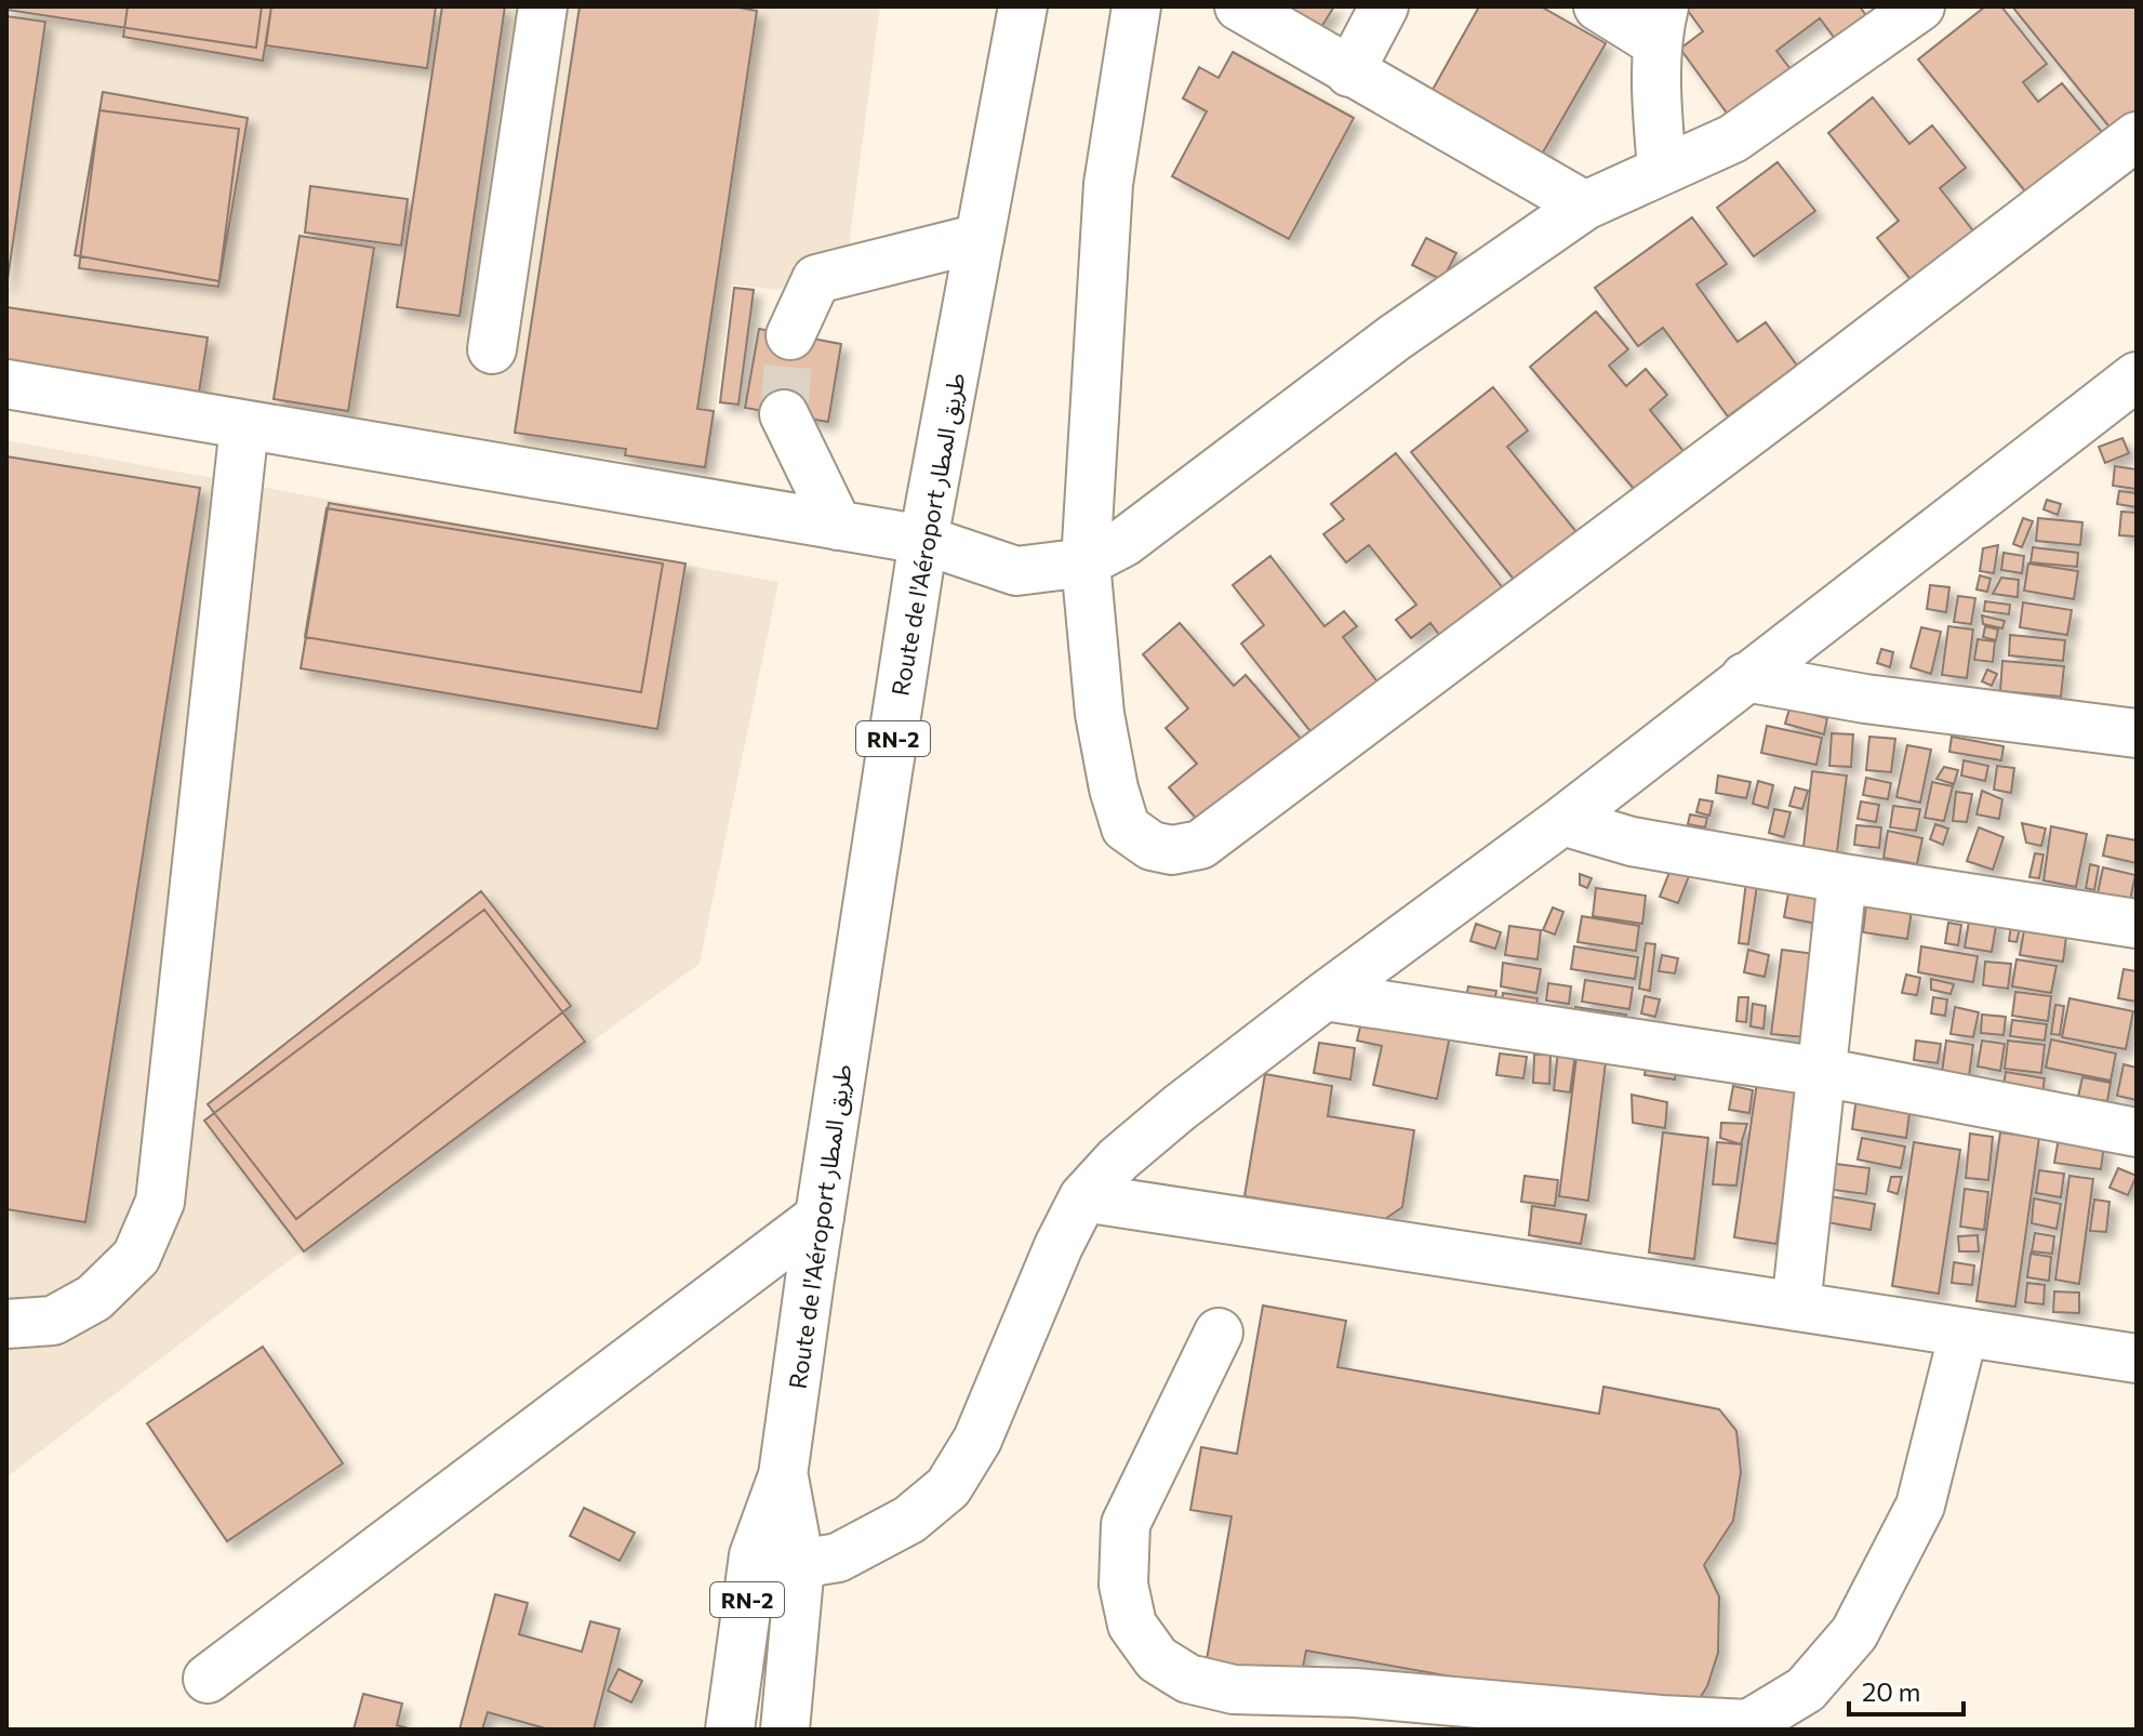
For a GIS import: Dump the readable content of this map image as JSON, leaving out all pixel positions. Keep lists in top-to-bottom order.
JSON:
{
  "streets": {
    "street": ["Route de l'Aéroport طريق المطار", "RN-2"]
  },
  "crossings": [
    ["Route de l'Aéroport طريق المطار", "RN-2"]
  ],
  "scale_bar": "20 m"
}
